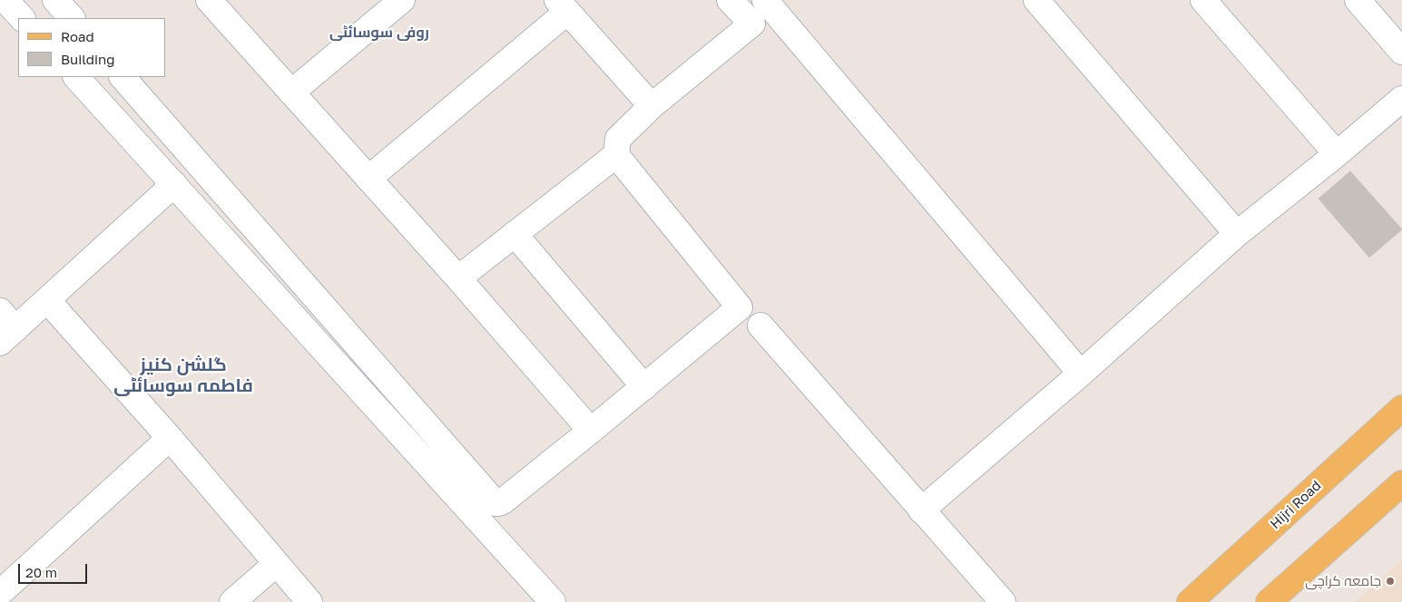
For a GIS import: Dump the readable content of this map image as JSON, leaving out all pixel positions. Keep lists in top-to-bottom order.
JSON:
{
  "streets": {
    "main road": ["Hijri Road"]
  },
  "districts": ["روفی سوسائٹی", "گلشن کنیز فاطمہ سوسائٹی"],
  "places": ["جامعہ کراچی"],
  "legend": ["Road", "Building"],
  "scale_bar": "20 m"
}
